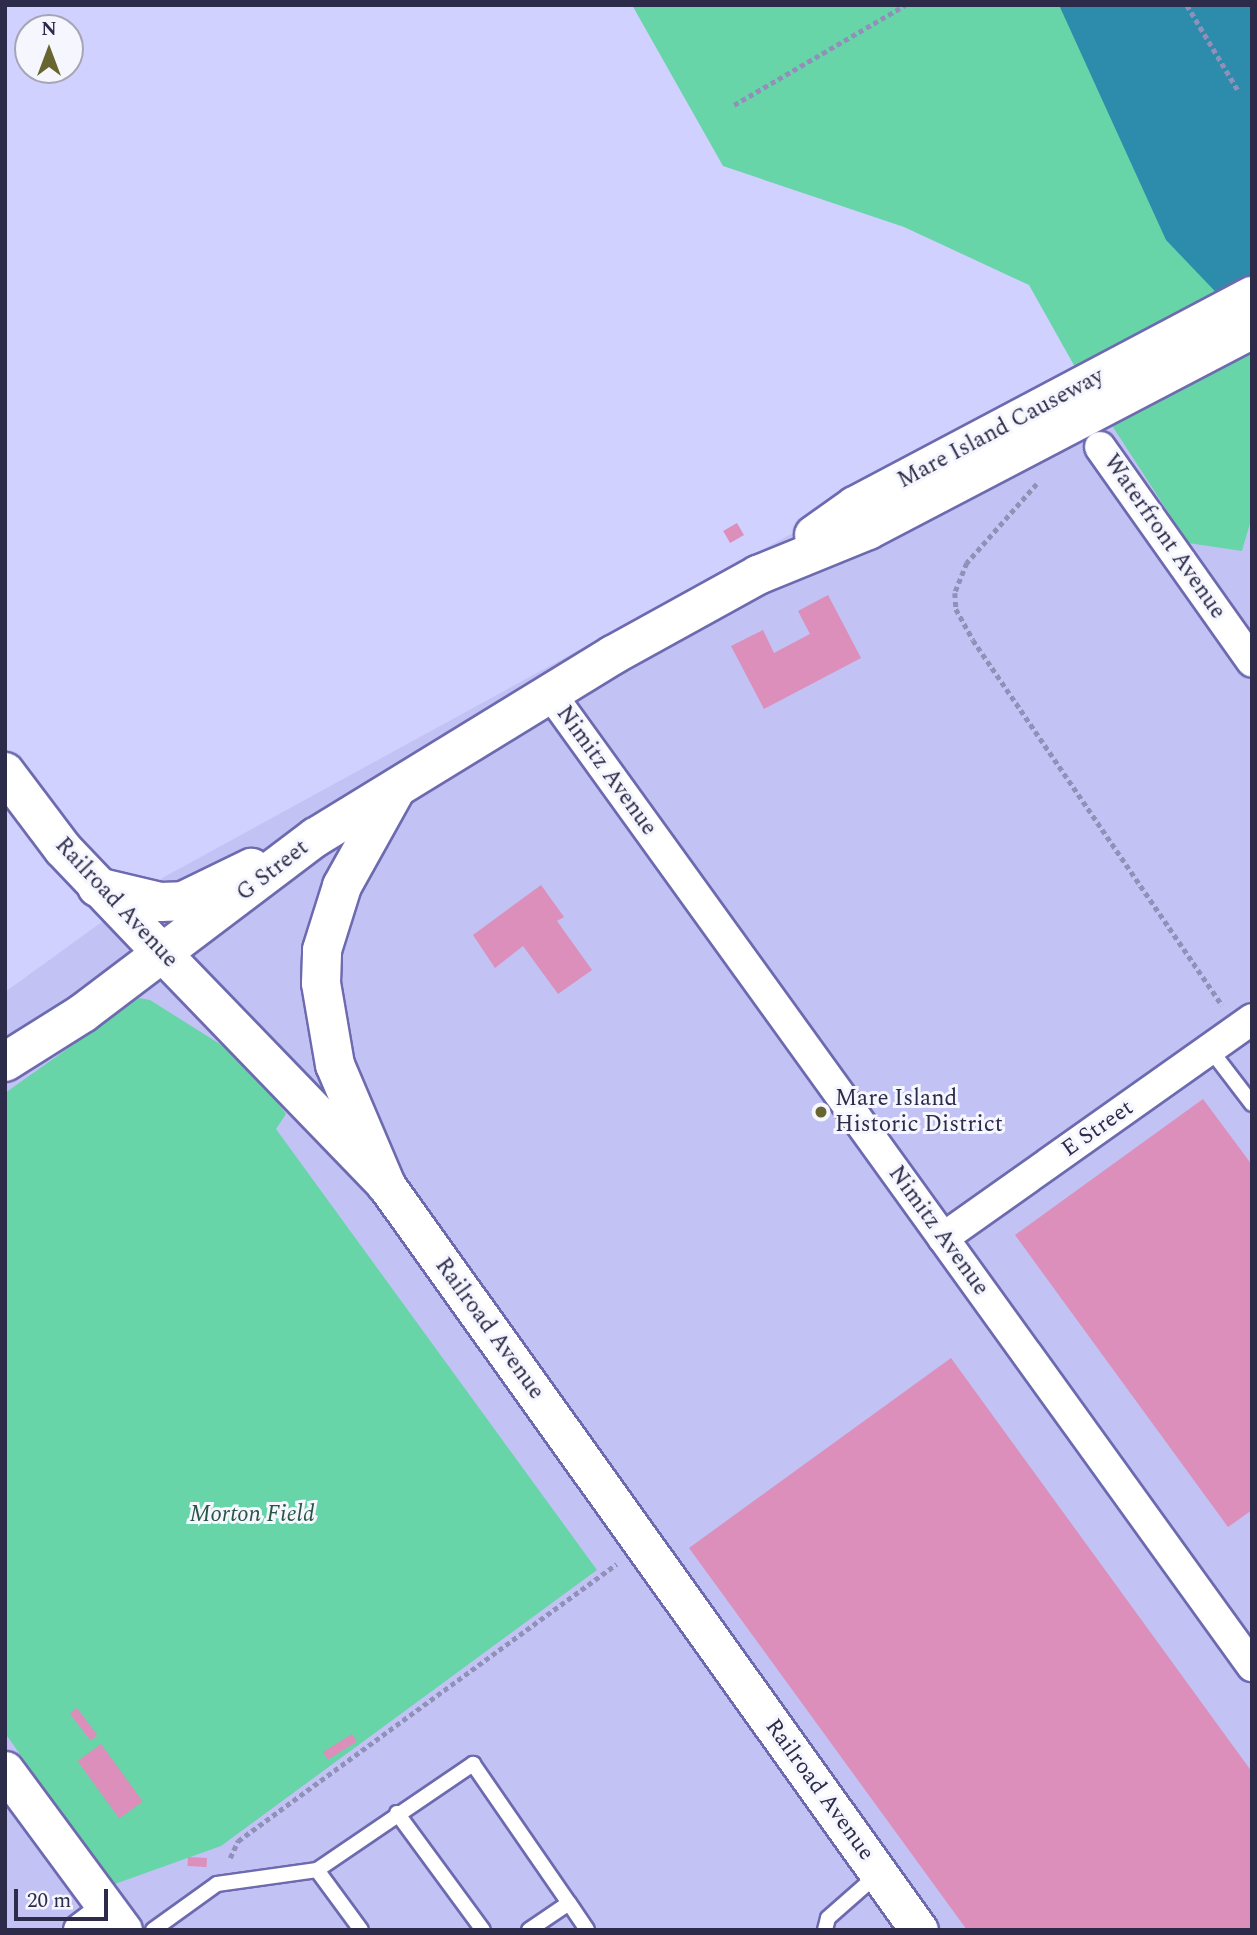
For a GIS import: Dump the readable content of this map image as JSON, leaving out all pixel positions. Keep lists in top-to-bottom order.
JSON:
{
  "streets": {
    "main road": ["Mare Island Causeway", "G Street", "Railroad Avenue"],
    "street": ["Waterfront Avenue", "Nimitz Avenue", "E Street"]
  },
  "crossings": [
    ["Mare Island Causeway", "Nimitz Avenue"],
    ["Mare Island Causeway", "G Street"],
    ["Nimitz Avenue", "G Street"],
    ["Nimitz Avenue", "E Street"],
    ["G Street", "Railroad Avenue"]
  ],
  "parks": ["Morton Field"],
  "places": ["Mare Island Historic District"],
  "scale_bar": "20 m",
  "north": "top"
}
